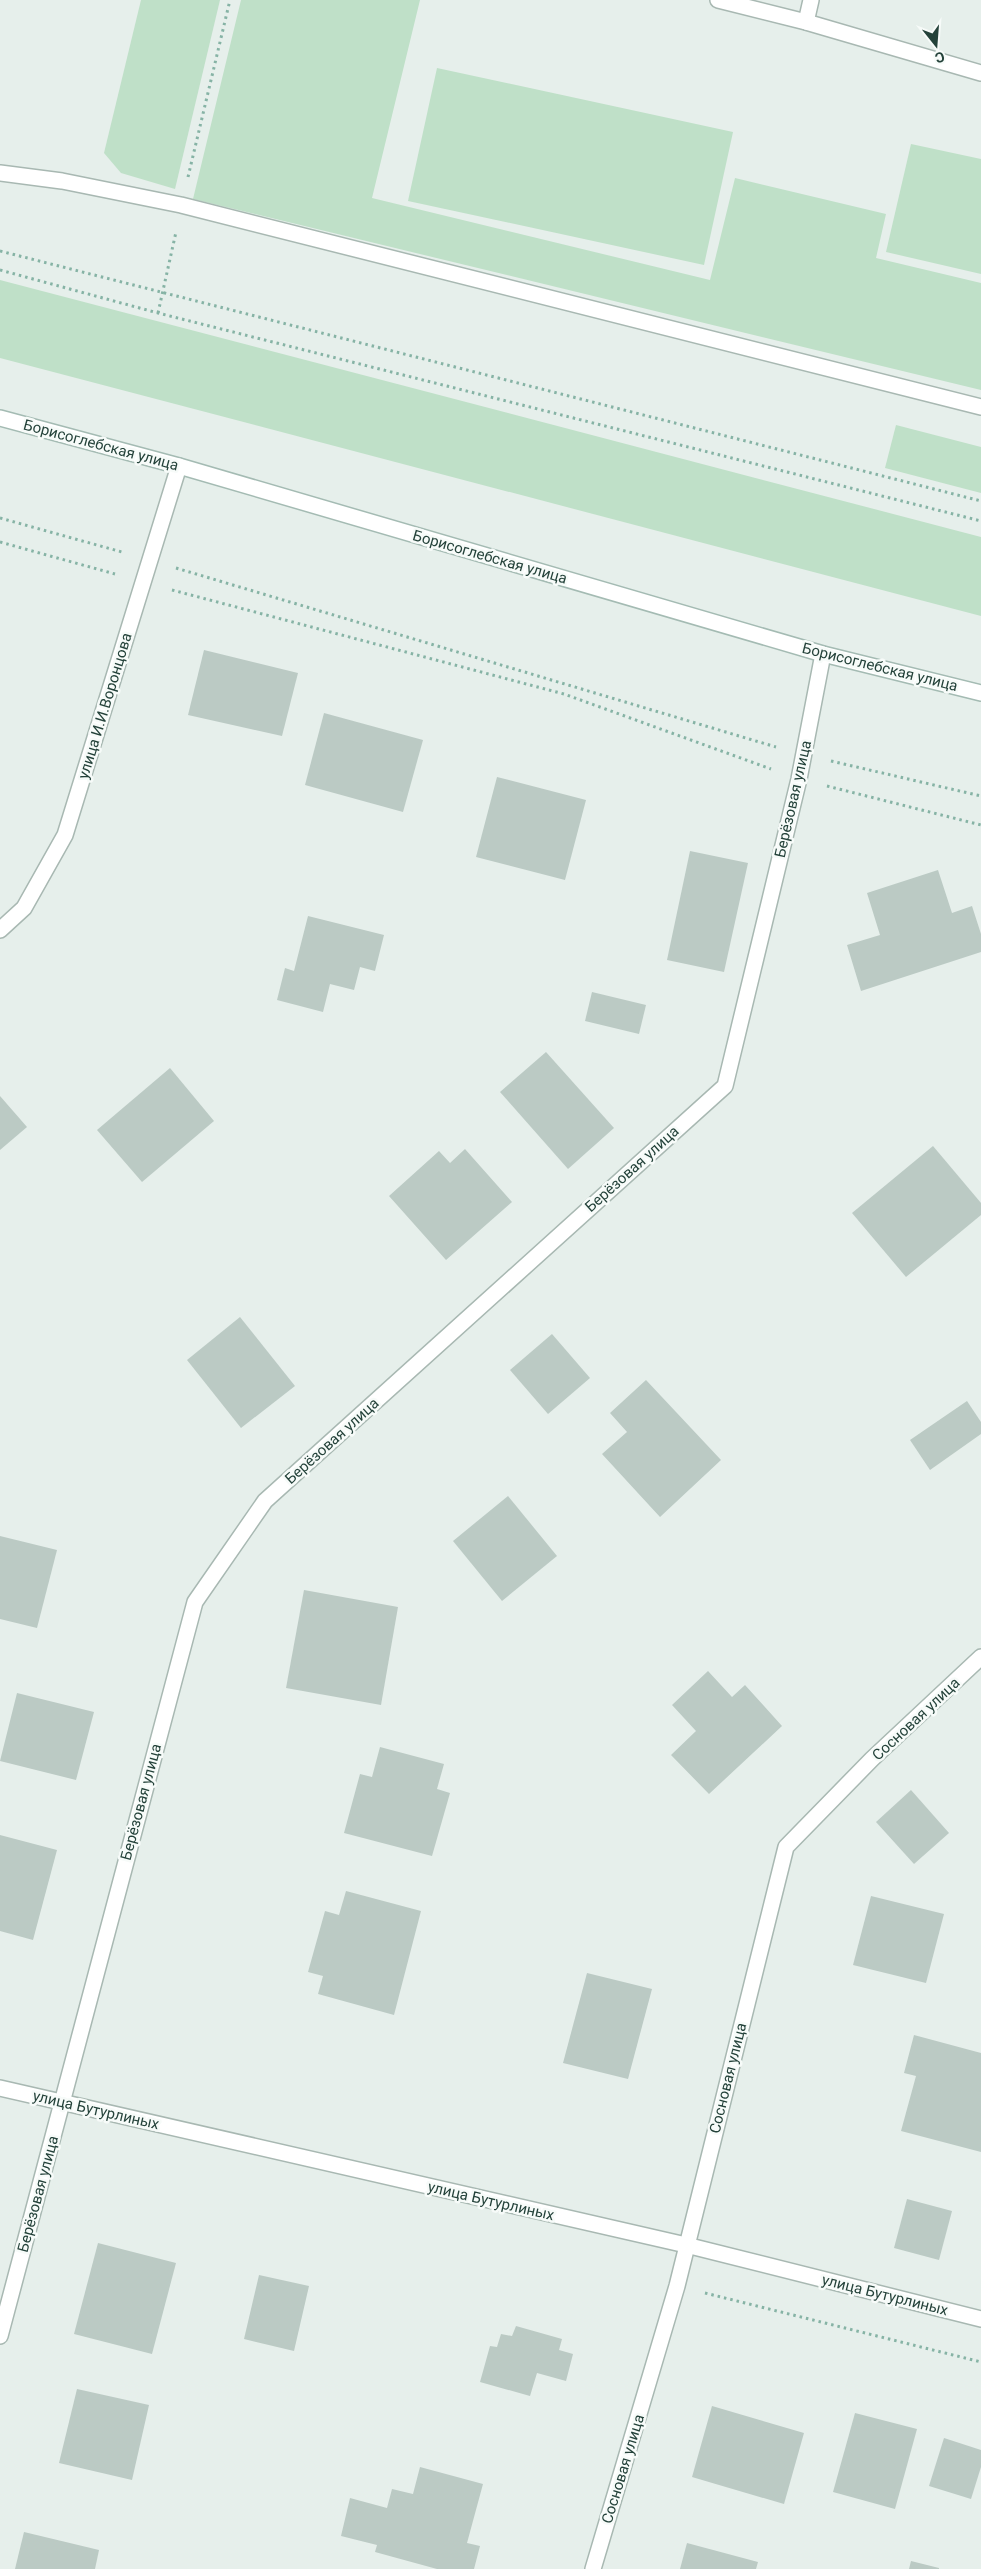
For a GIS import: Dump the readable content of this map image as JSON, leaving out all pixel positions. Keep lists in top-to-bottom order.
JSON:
{
  "streets": {
    "street": [
      "Борисоглебская улица",
      "улица И.И.Воронцова",
      "Берёзовая улица",
      "Сосновая улица",
      "улица Бутурлиных"
    ]
  },
  "crossings": [
    ["Борисоглебская улица", "улица И.И.Воронцова"],
    ["Борисоглебская улица", "Берёзовая улица"],
    ["Берёзовая улица", "улица Бутурлиных"],
    ["Сосновая улица", "улица Бутурлиных"]
  ],
  "north": "bottom"
}
